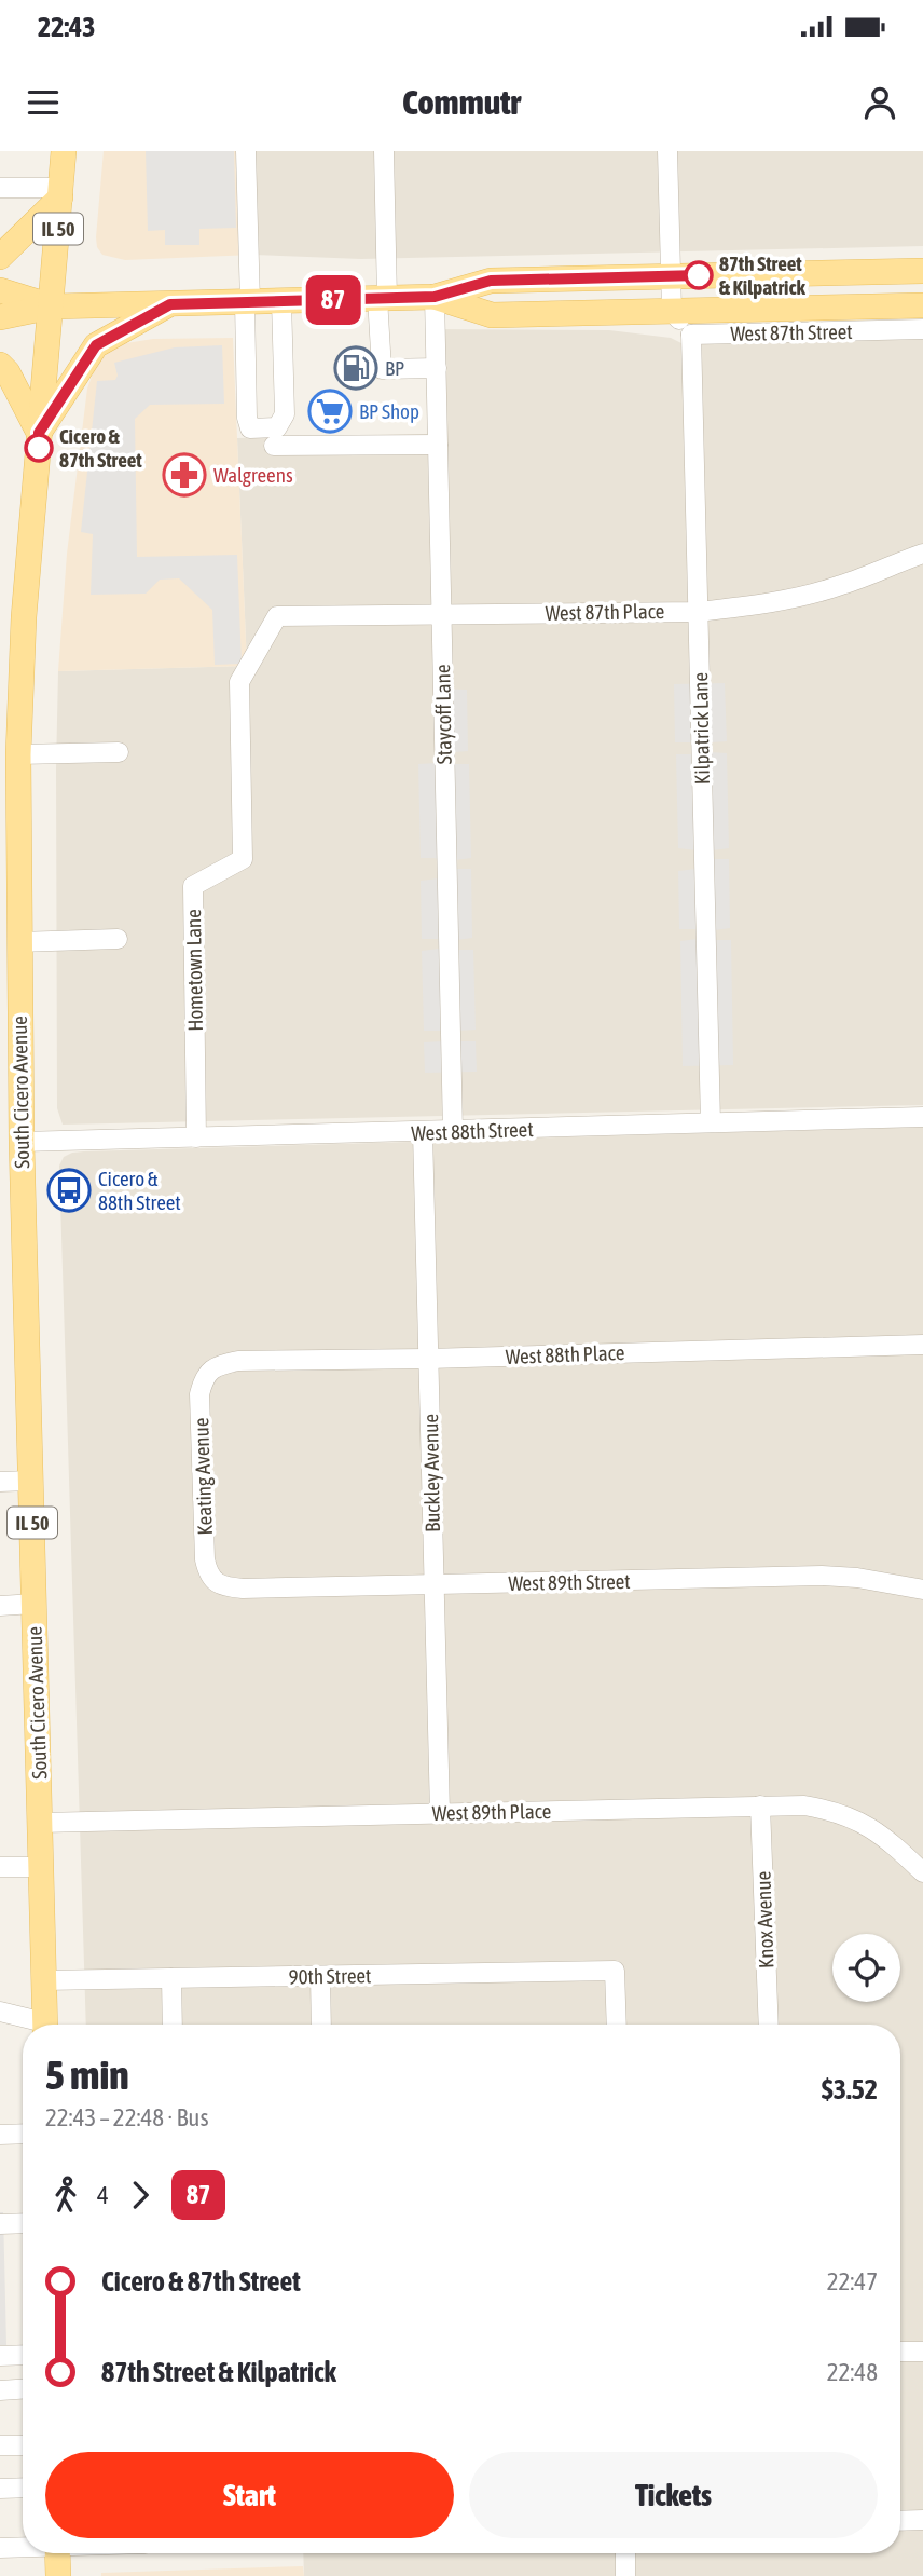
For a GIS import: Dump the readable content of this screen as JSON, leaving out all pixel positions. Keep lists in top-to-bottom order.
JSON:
{
  "streets": {
    "main road": ["IL 50", "West 87th Street", "South Cicero Avenue"],
    "street": [
      "West 87th Place",
      "Staycoff Lane",
      "Kilpatrick Lane",
      "Hometown Lane",
      "West 88th Street",
      "West 88th Place",
      "Buckley Avenue",
      "Keating Avenue",
      "West 89th Street",
      "West 89th Place",
      "Knox Avenue",
      "90th Street"
    ]
  },
  "crossings": [
    ["West 87th Street", "Staycoff Lane"],
    ["West 87th Street", "Kilpatrick Lane"],
    ["West 87th Street", "South Cicero Avenue"],
    ["West 87th Place", "Staycoff Lane"],
    ["West 87th Place", "Kilpatrick Lane"],
    ["West 87th Place", "Hometown Lane"],
    ["Staycoff Lane", "West 88th Street"],
    ["Kilpatrick Lane", "West 88th Street"],
    ["Hometown Lane", "West 88th Street"],
    ["South Cicero Avenue", "West 88th Street"],
    ["South Cicero Avenue", "West 89th Place"],
    ["South Cicero Avenue", "90th Street"],
    ["West 88th Street", "Buckley Avenue"],
    ["West 88th Place", "Buckley Avenue"],
    ["West 88th Place", "Keating Avenue"],
    ["Buckley Avenue", "West 89th Street"],
    ["Buckley Avenue", "West 89th Place"],
    ["Keating Avenue", "West 89th Street"],
    ["West 89th Place", "Knox Avenue"]
  ],
  "places": {
    "other": ["87th Street & Kilpatrick", "Cicero & 87th Street"],
    "fuel station": ["BP"],
    "supermarket": ["BP Shop"],
    "pharmacy": ["Walgreens"],
    "bus stop": ["Cicero & 88th Street"]
  },
  "lines": ["bus line 87"],
  "page": {
    "status": "22:43",
    "header": "Commutr",
    "on_map": "87",
    "heading": ["5 min", "22:43 – 22:48 · Bus", "$3.52"],
    "legs": ["4", "87"],
    "list": [
      {
        "name": "Cicero & 87th Street",
        "value": "22:47"
      },
      {
        "name": "87th Street & Kilpatrick",
        "value": "22:48"
      }
    ],
    "buttons": ["Start", "Tickets"]
  }
}
